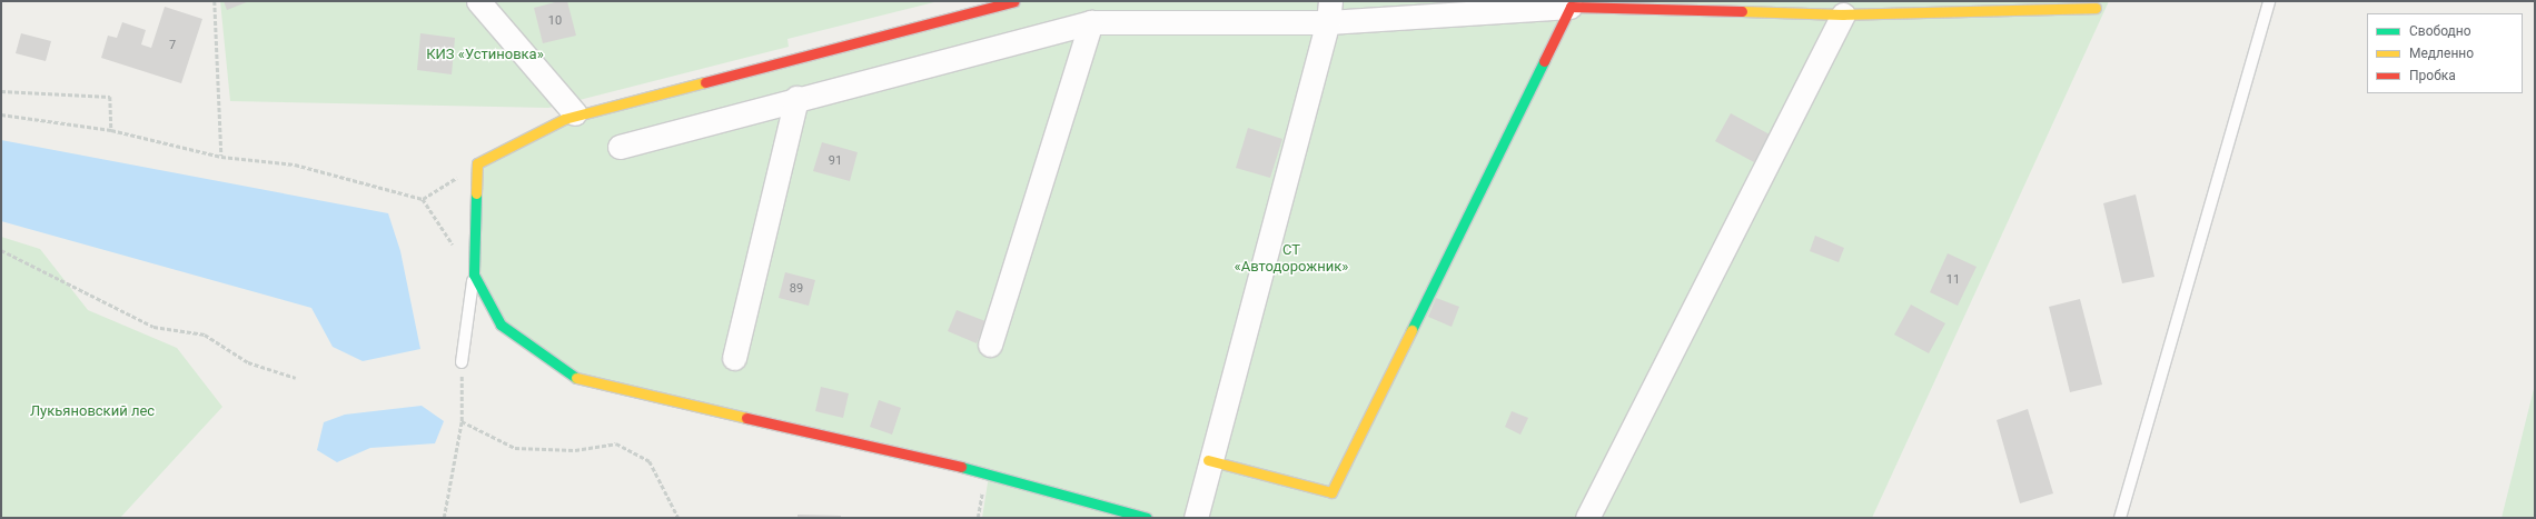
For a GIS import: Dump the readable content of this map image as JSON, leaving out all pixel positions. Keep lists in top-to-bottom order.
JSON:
{
  "parks": ["КИЗ «Устиновка»", "СТ «Автодорожник»", "Лукьяновский лес"],
  "house_numbers": [
    "10",
    "7",
    "91",
    "11",
    "89"
  ],
  "legend": ["Свободно", "Медленно", "Пробка"]
}
